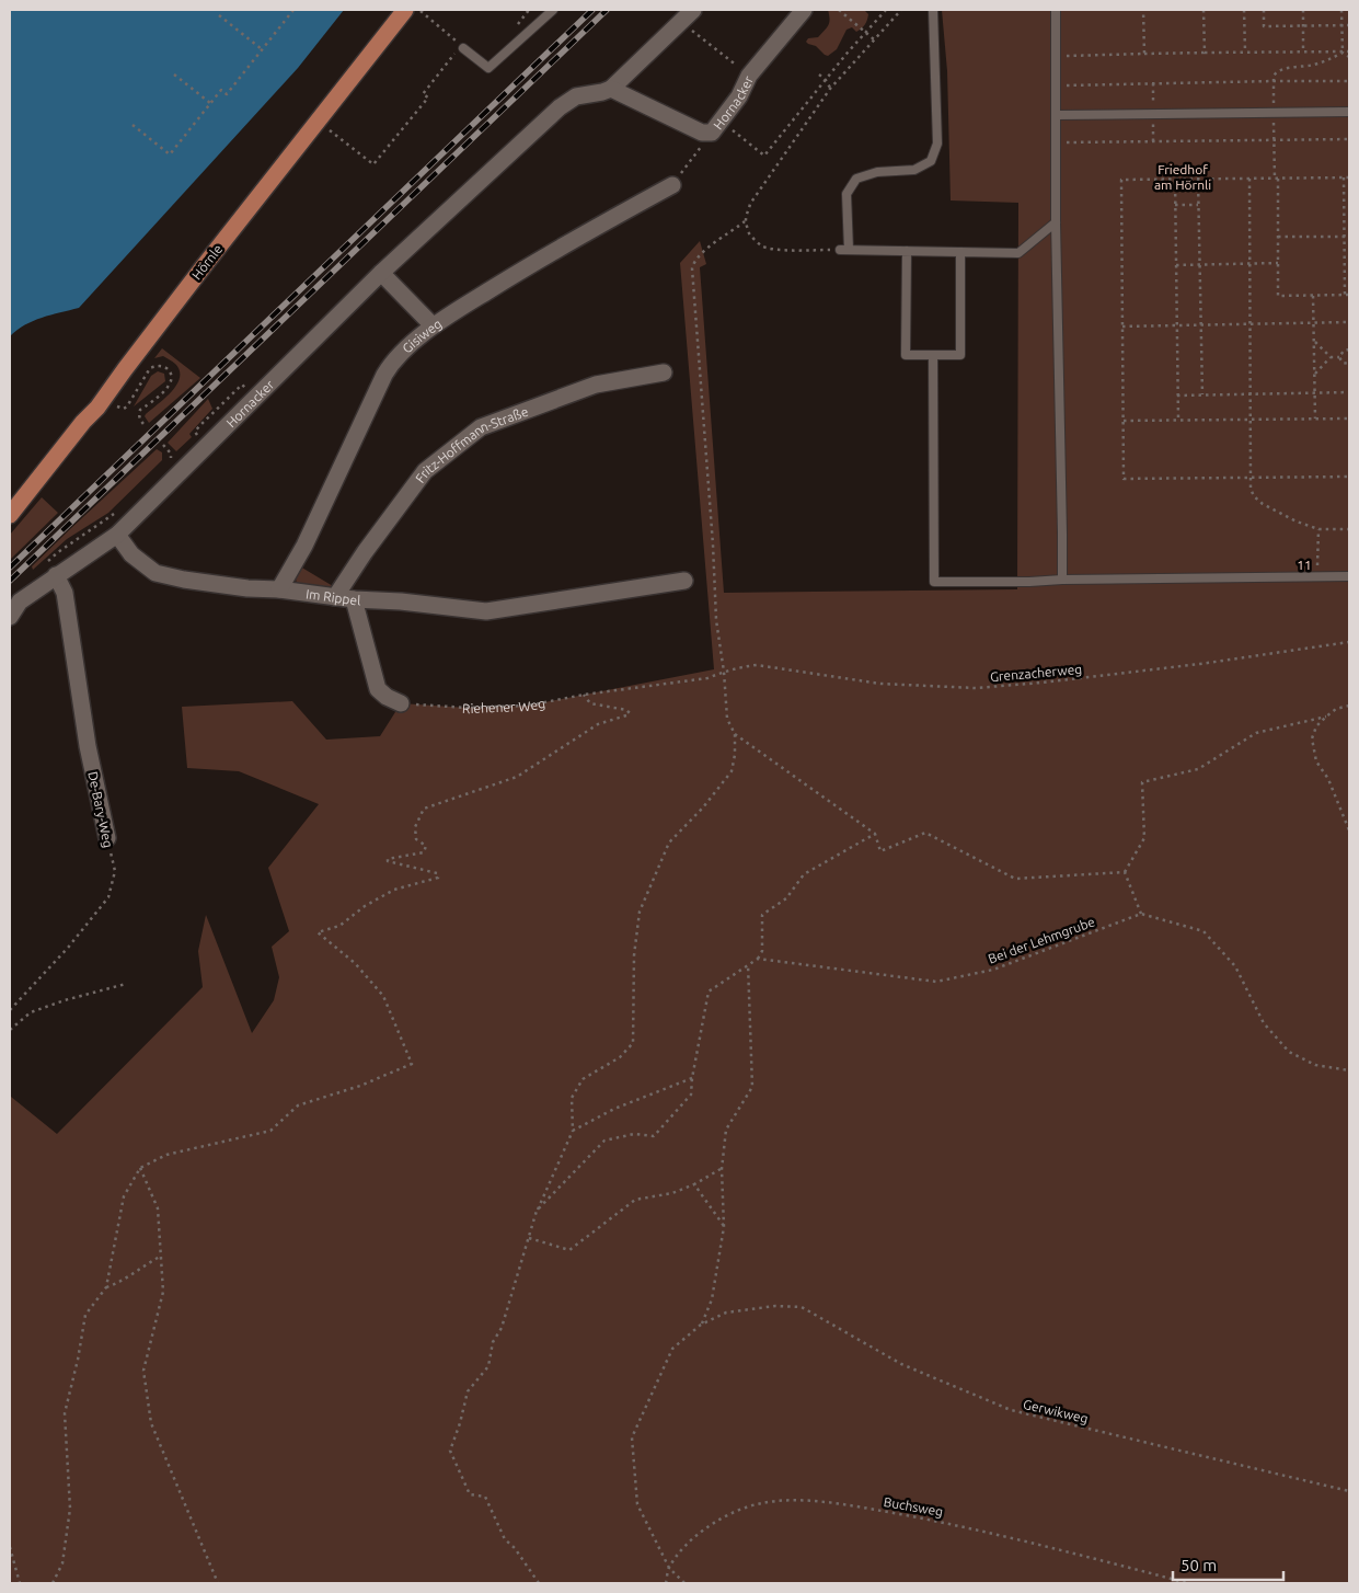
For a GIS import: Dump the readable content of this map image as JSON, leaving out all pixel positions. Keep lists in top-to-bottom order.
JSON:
{
  "streets": {
    "main road": ["Hörnle"],
    "street": [
      "Hornacker",
      "Gisiweg",
      "Fritz-Hoffmann-Straße",
      "Im Rippel",
      "De-Bary-Weg"
    ],
    "path": [
      "Grenzacherweg",
      "Riehener Weg",
      "Bei der Lehmgrube",
      "Gerwikweg",
      "Buchsweg"
    ]
  },
  "crossings": [
    ["Hornacker", "Im Rippel"],
    ["Gisiweg", "Im Rippel"],
    ["Fritz-Hoffmann-Straße", "Im Rippel"],
    ["Grenzacherweg", "Riehener Weg"]
  ],
  "parks": ["Friedhof am Hörnli", "11"],
  "scale_bar": "50 m"
}
